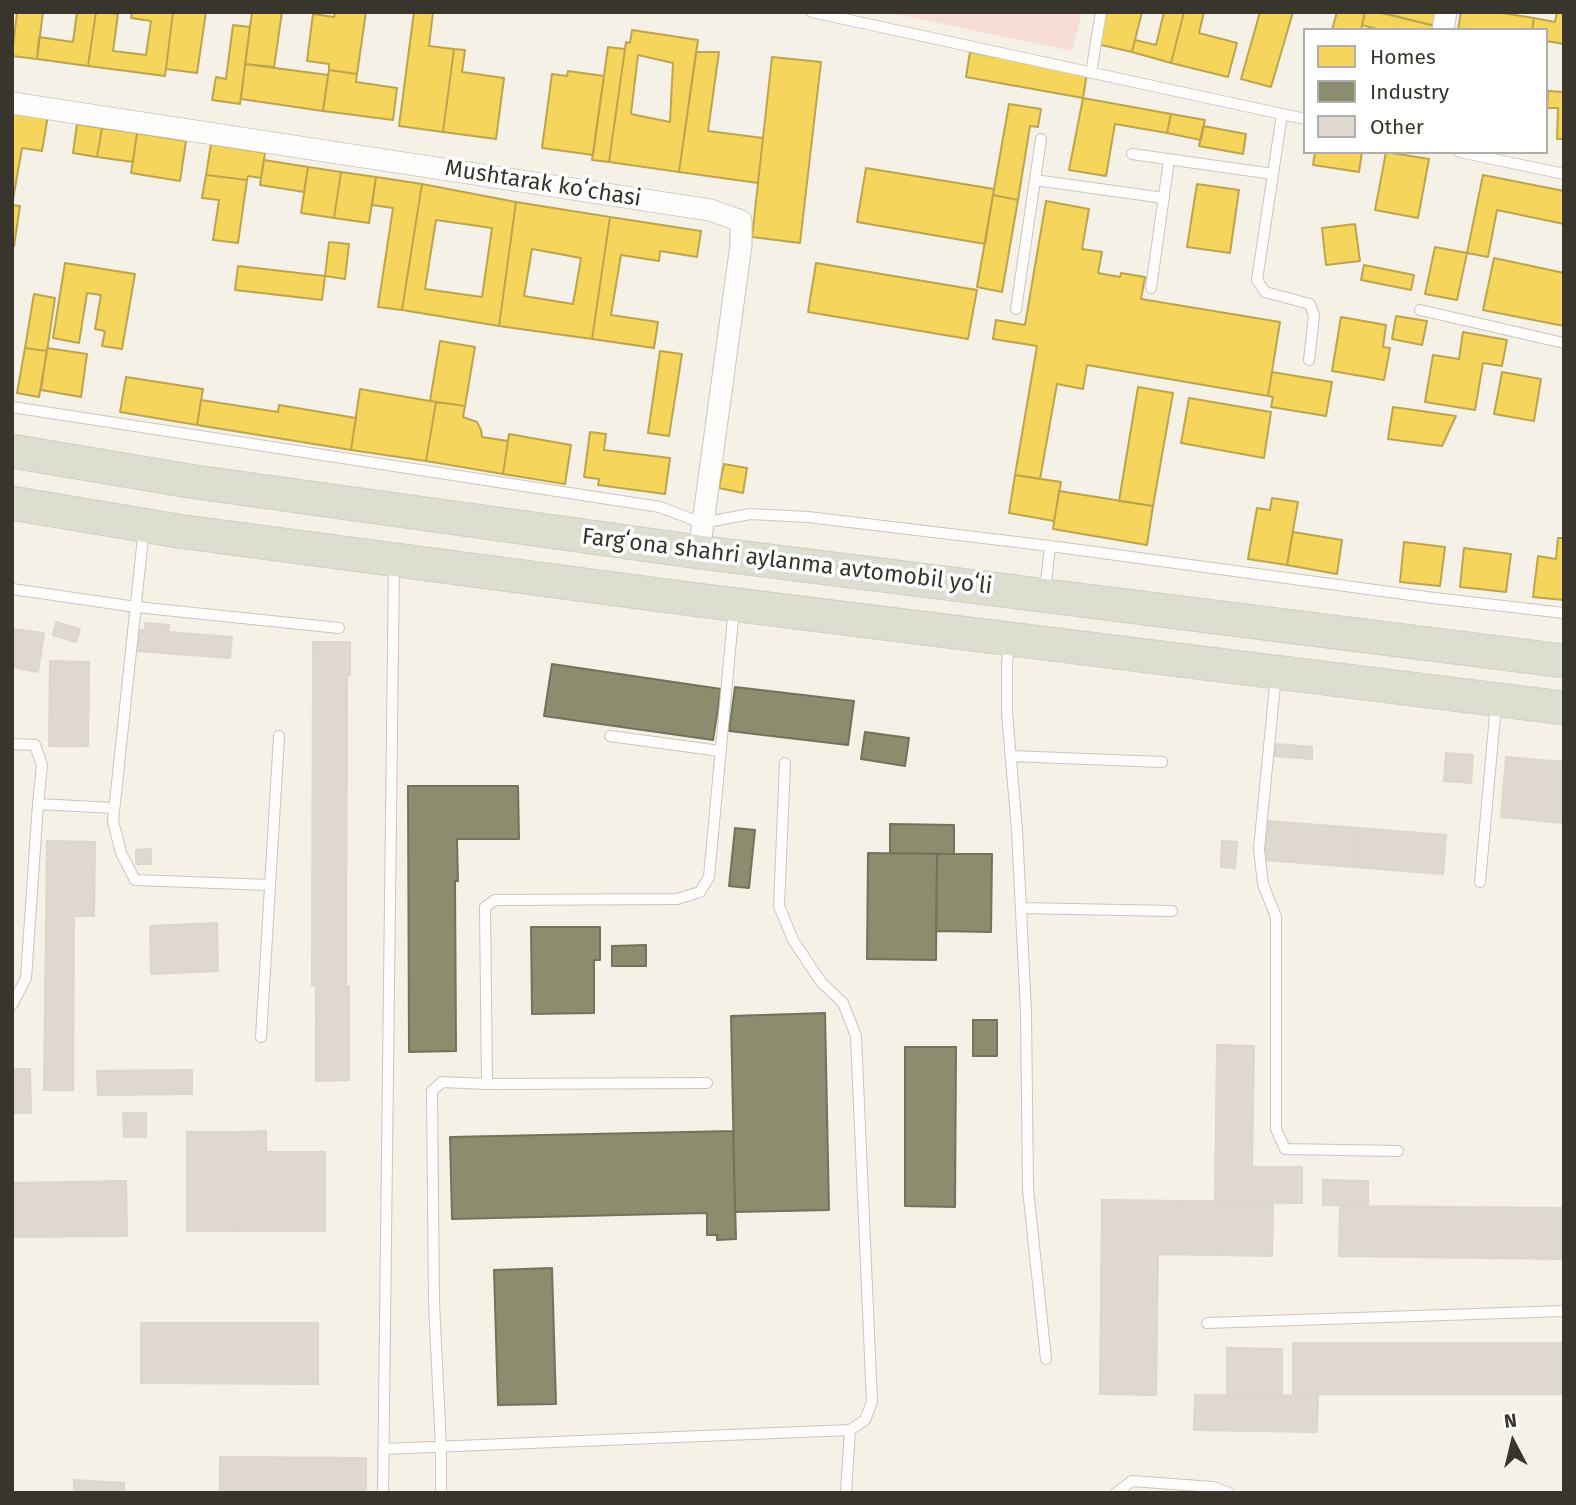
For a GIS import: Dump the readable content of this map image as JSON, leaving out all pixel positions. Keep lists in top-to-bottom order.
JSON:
{
  "streets": {
    "highway": ["Fargʻona shahri aylanma avtomobil yoʻli"],
    "street": ["Mushtarak koʻchasi"]
  },
  "crossings": [
    ["Mushtarak koʻchasi", "Fargʻona shahri aylanma avtomobil yoʻli"]
  ],
  "legend": ["Homes", "Industry", "Other"],
  "north": "top"
}
